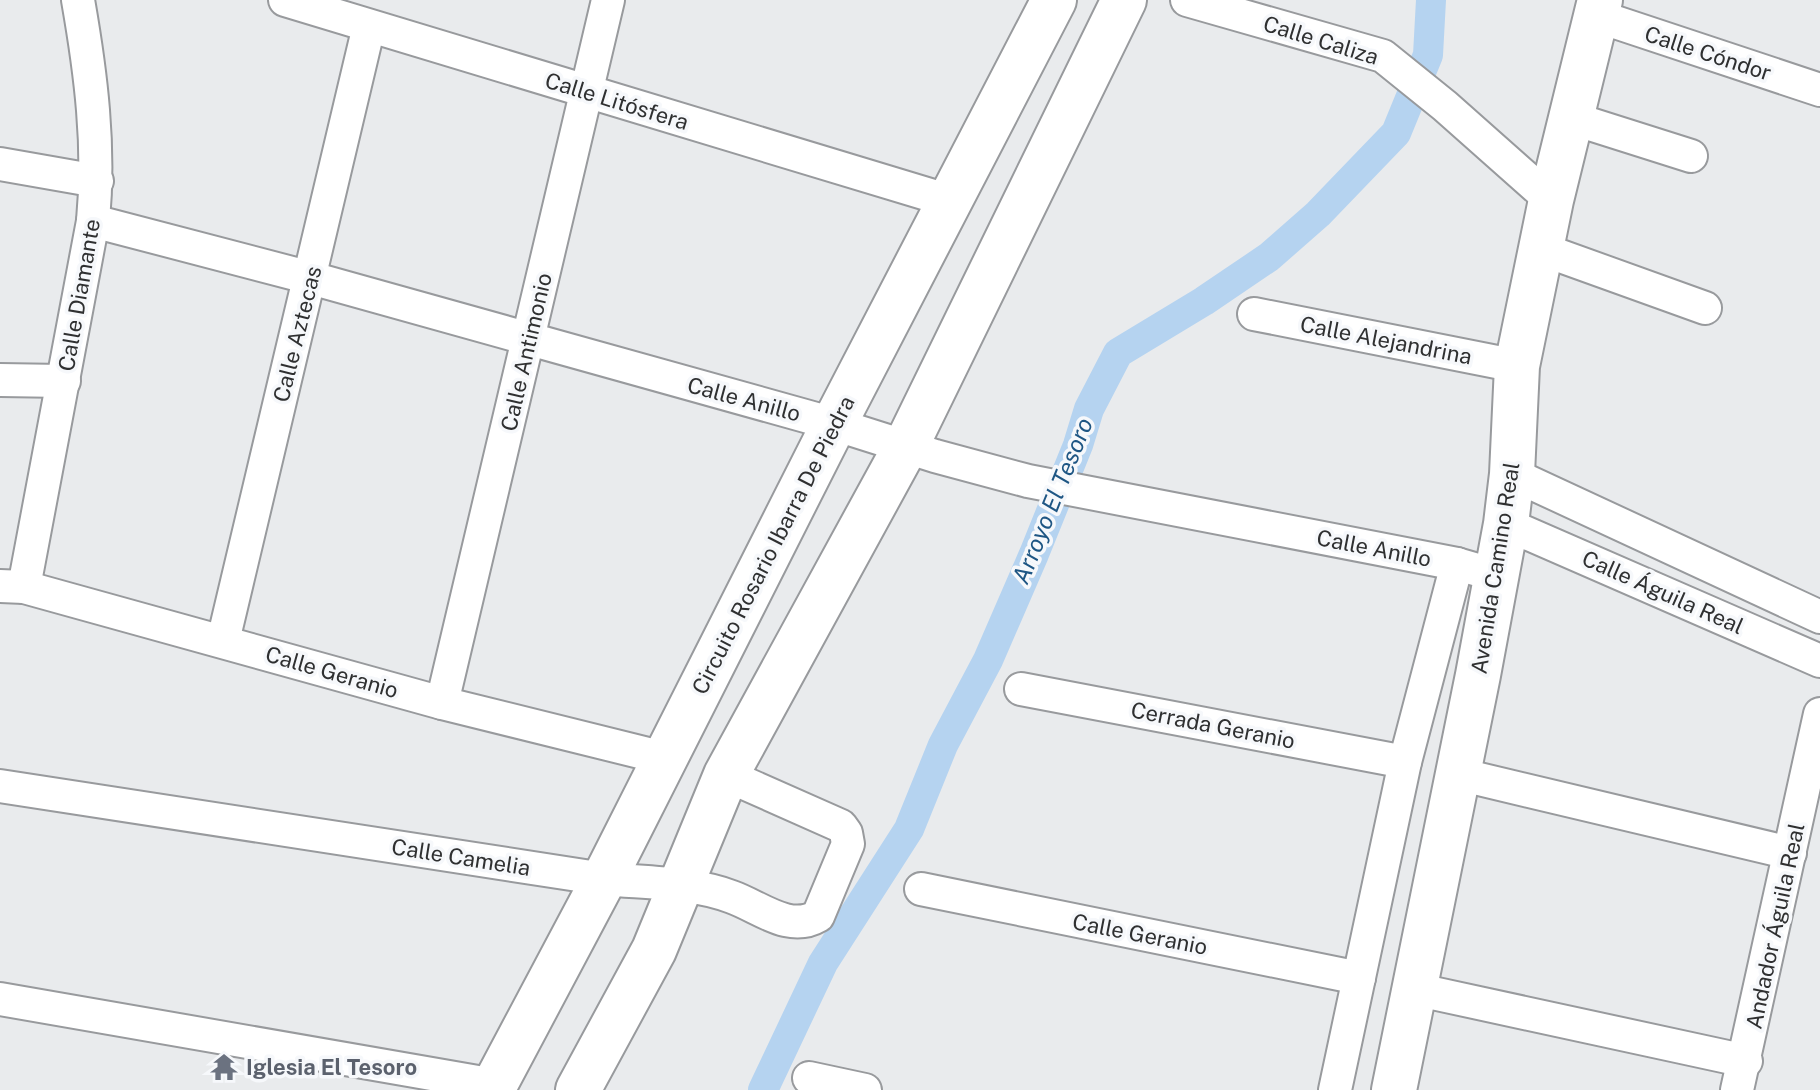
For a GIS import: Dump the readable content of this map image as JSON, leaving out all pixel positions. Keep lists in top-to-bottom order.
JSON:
{
  "streets": {
    "main road": ["Circuito Rosario Ibarra De Piedra", "Avenida Camino Real"],
    "street": [
      "Calle Caliza",
      "Calle Cóndor",
      "Calle Litósfera",
      "Calle Diamante",
      "Calle Aztecas",
      "Calle Alejandrina",
      "Calle Antimonio",
      "Calle Anillo",
      "Calle Águila Real",
      "Calle Geranio",
      "Cerrada Geranio",
      "Calle Camelia",
      "Andador Águila Real"
    ]
  },
  "crossings": [
    ["Calle Caliza", "Avenida Camino Real"],
    ["Calle Cóndor", "Avenida Camino Real"],
    ["Calle Litósfera", "Calle Aztecas"],
    ["Calle Litósfera", "Calle Antimonio"],
    ["Calle Litósfera", "Circuito Rosario Ibarra De Piedra"],
    ["Calle Diamante", "Calle Anillo"],
    ["Calle Diamante", "Calle Geranio"],
    ["Calle Aztecas", "Calle Anillo"],
    ["Calle Aztecas", "Calle Geranio"],
    ["Calle Alejandrina", "Avenida Camino Real"],
    ["Calle Antimonio", "Calle Anillo"],
    ["Calle Antimonio", "Calle Geranio"],
    ["Calle Anillo", "Circuito Rosario Ibarra De Piedra"],
    ["Calle Anillo", "Avenida Camino Real"],
    ["Circuito Rosario Ibarra De Piedra", "Calle Geranio"],
    ["Circuito Rosario Ibarra De Piedra", "Calle Camelia"],
    ["Avenida Camino Real", "Calle Águila Real"],
    ["Avenida Camino Real", "Calle Geranio"],
    ["Avenida Camino Real", "Cerrada Geranio"]
  ],
  "water": ["Arroyo El Tesoro"],
  "places": {
    "temple": ["Iglesia El Tesoro"]
  }
}
